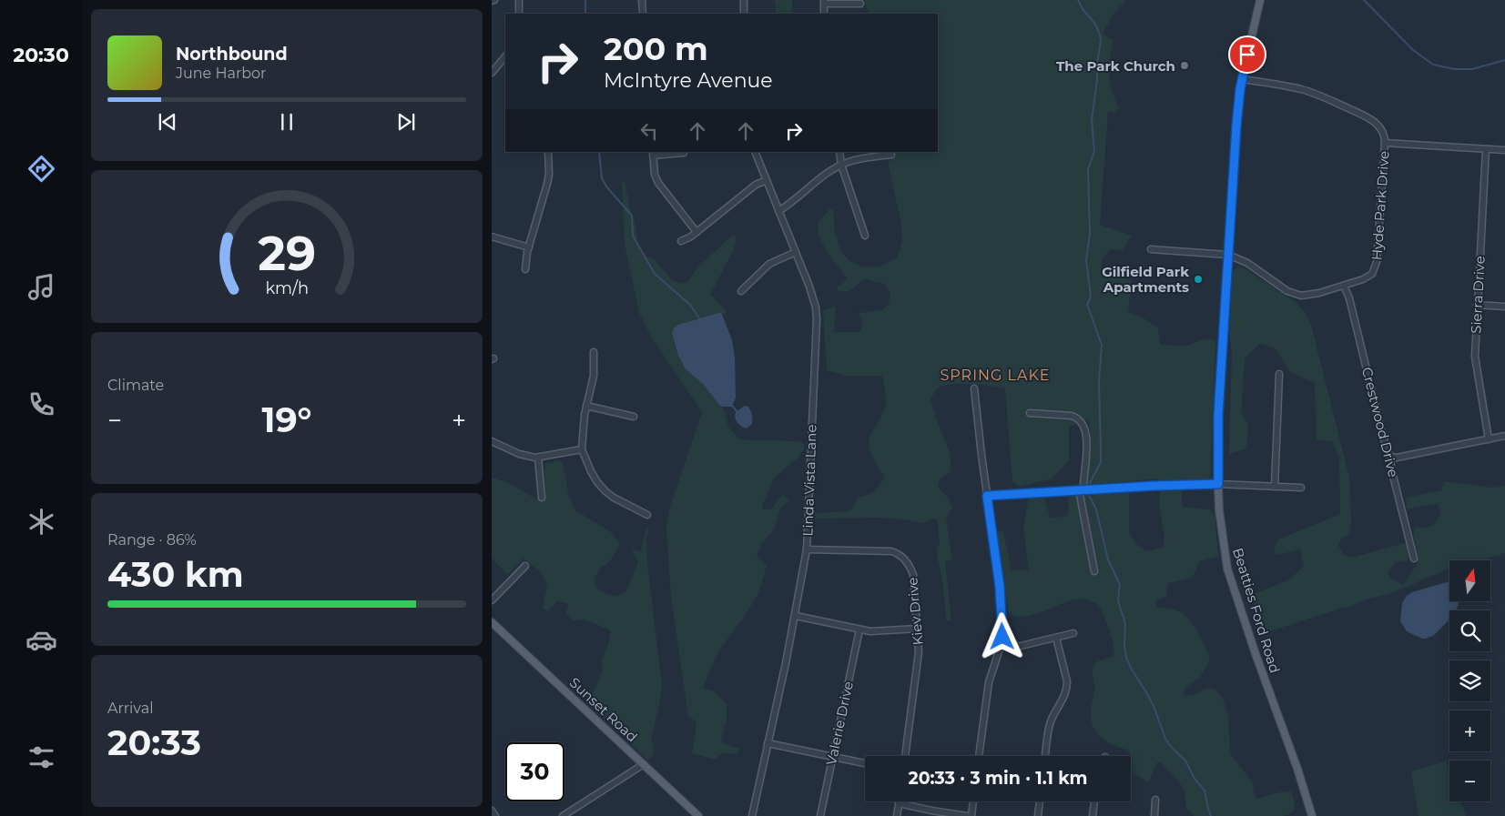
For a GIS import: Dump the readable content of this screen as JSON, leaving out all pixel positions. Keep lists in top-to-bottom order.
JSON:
{
  "streets": {
    "main road": ["Beatties Ford Road", "Sunset Road"],
    "street": [
      "Hyde Park Drive",
      "Sierra Drive",
      "Crestwood Drive",
      "Linda Vista Lane",
      "Kiev Drive",
      "Valerie Drive"
    ]
  },
  "crossings": [
    ["Hyde Park Drive", "Crestwood Drive"],
    ["Hyde Park Drive", "Beatties Ford Road"],
    ["Linda Vista Lane", "Kiev Drive"]
  ],
  "districts": ["SPRING LAKE"],
  "places": ["The Park Church", "Gilfield Park Apartments"],
  "north": "top",
  "page": {
    "tabs": "20:30",
    "turn": ["200 m", "McIntyre Avenue"],
    "song": ["Northbound", "June Harbor"],
    "tile": [
      "Climate",
      ["Range · 86%", "430 km"],
      ["Arrival", "20:33"]
    ],
    "heat": ["−", "19°", "+"],
    "map_buttons": ["+", "−"],
    "limit": "30",
    "trip": "20:33 · 3 min · 1.1 km",
    "gauge": ["29", "km/h"]
  }
}
